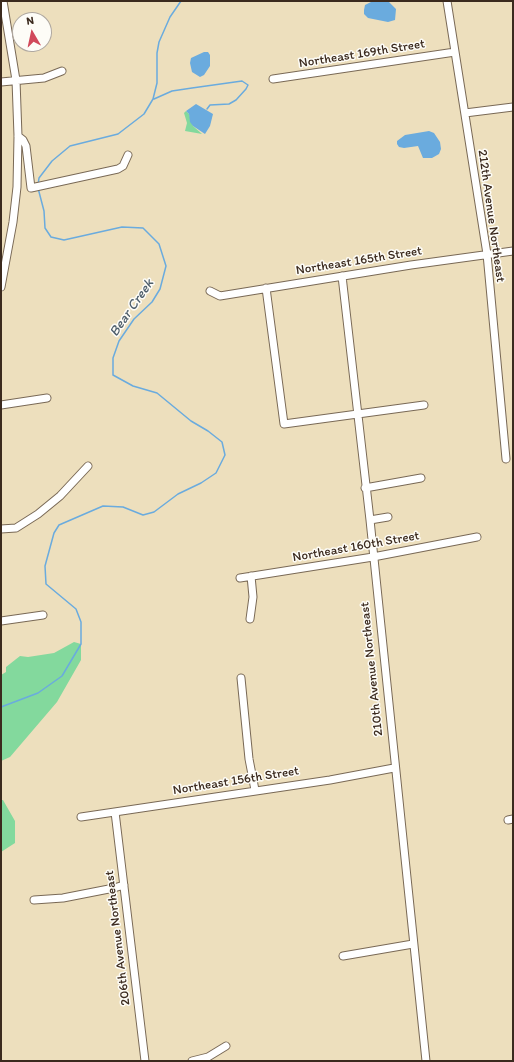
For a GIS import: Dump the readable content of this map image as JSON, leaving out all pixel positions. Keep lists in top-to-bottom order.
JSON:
{
  "streets": {
    "street": [
      "Northeast 169th Street",
      "212th Avenue Northeast",
      "Northeast 165th Street",
      "Northeast 160th Street",
      "210th Avenue Northeast",
      "Northeast 156th Street",
      "206th Avenue Northeast"
    ]
  },
  "crossings": [
    ["Northeast 169th Street", "212th Avenue Northeast"],
    ["212th Avenue Northeast", "Northeast 165th Street"],
    ["Northeast 165th Street", "210th Avenue Northeast"],
    ["Northeast 160th Street", "210th Avenue Northeast"],
    ["210th Avenue Northeast", "Northeast 156th Street"],
    ["Northeast 156th Street", "206th Avenue Northeast"]
  ],
  "water": ["Bear Creek"],
  "north": "top"
}
